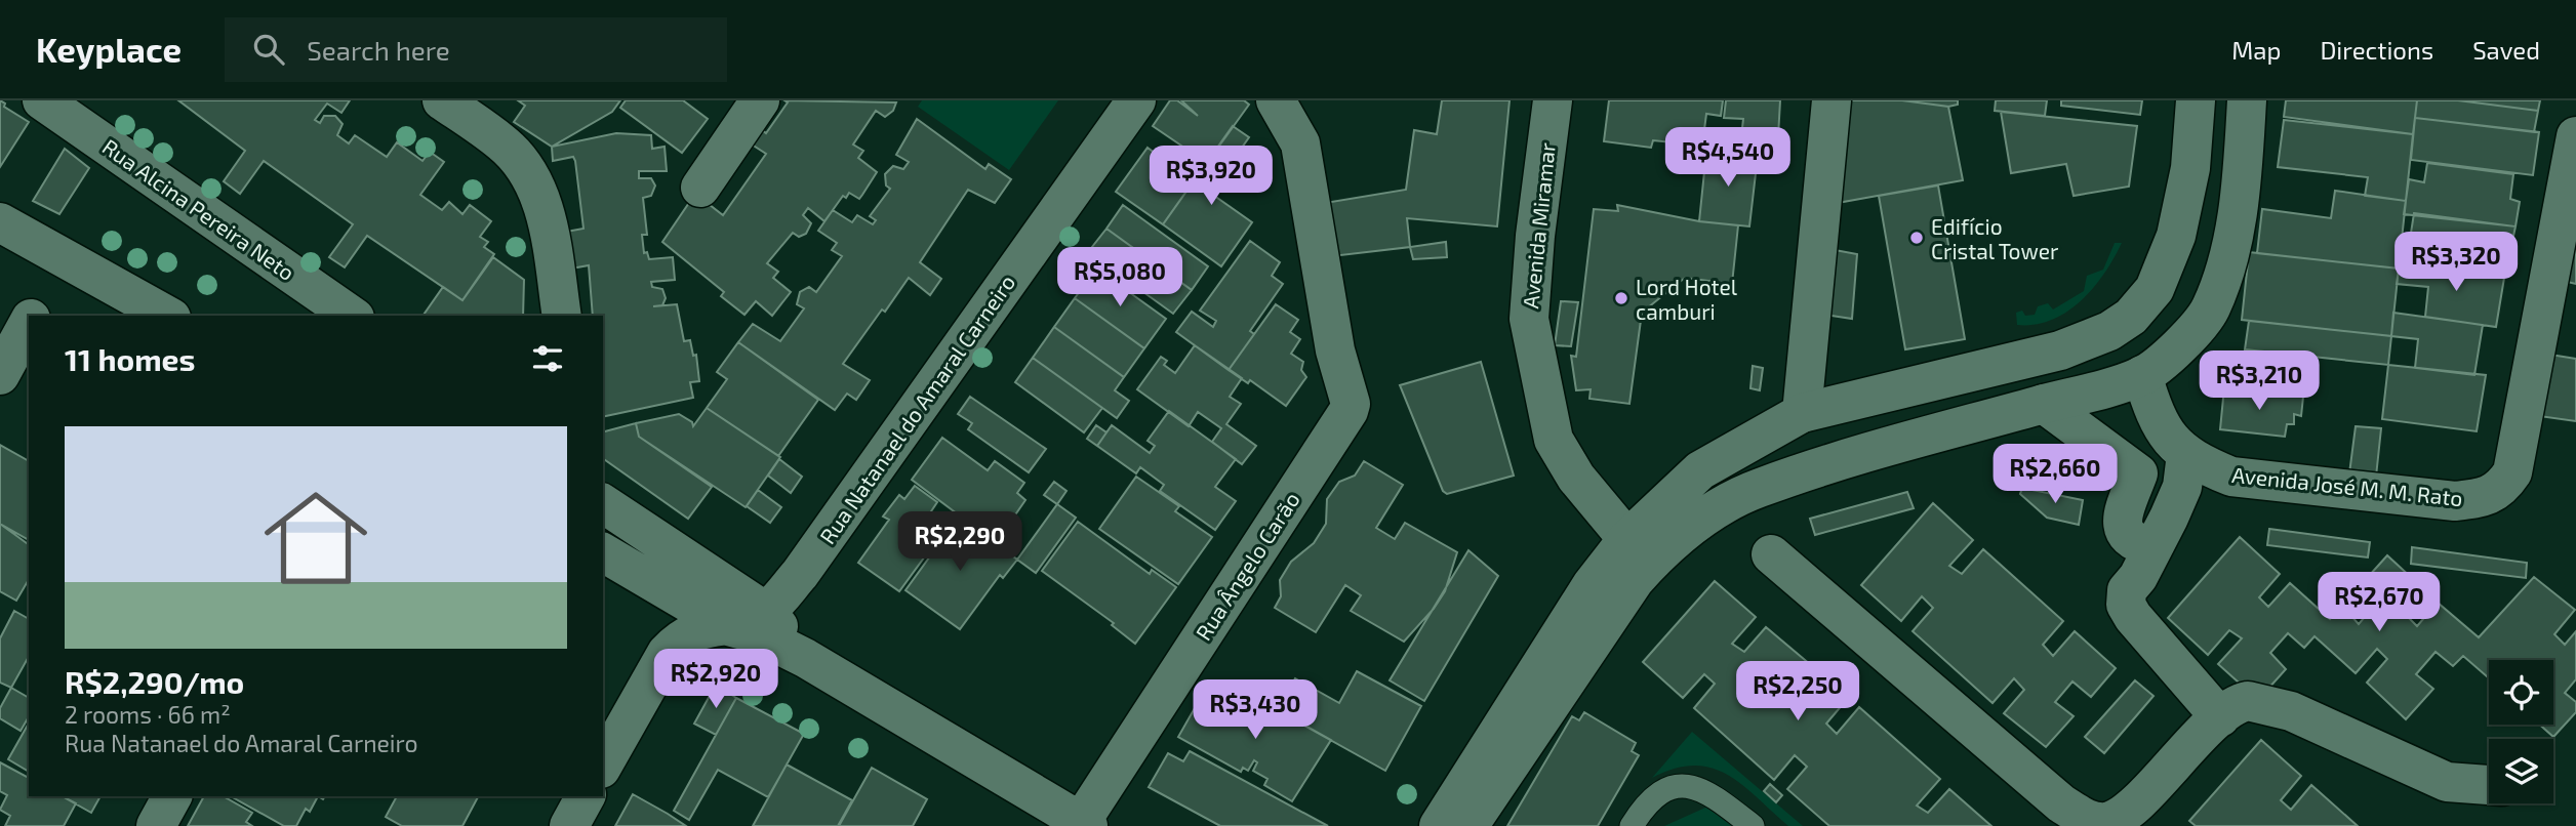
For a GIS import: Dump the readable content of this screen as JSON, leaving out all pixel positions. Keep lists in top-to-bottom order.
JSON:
{
  "streets": {
    "street": [
      "Rua Alcina Pereira Neto",
      "Avenida Miramar",
      "Rua Natanael do Amaral Carneiro",
      "Avenida José M. M. Rato",
      "Rua Ângelo Carão"
    ]
  },
  "places": ["Edifício Cristal Tower", "Lord Hotel camburi"],
  "page": {
    "header": "Keyplace",
    "search": "Search here",
    "nav": ["Map", "Directions", "Saved"],
    "price": [
      "R$4,540",
      "R$3,920",
      "R$3,320",
      "R$5,080",
      "R$3,210",
      "R$2,660",
      "R$2,290",
      "R$2,670",
      "R$2,920",
      "R$2,250",
      "R$3,430"
    ],
    "heading": "11 homes",
    "list": [
      {
        "name": "R$2,290/mo",
        "note": "2 rooms · 66 m² · Rua Natanael do Amaral Carneiro"
      }
    ]
  }
}
